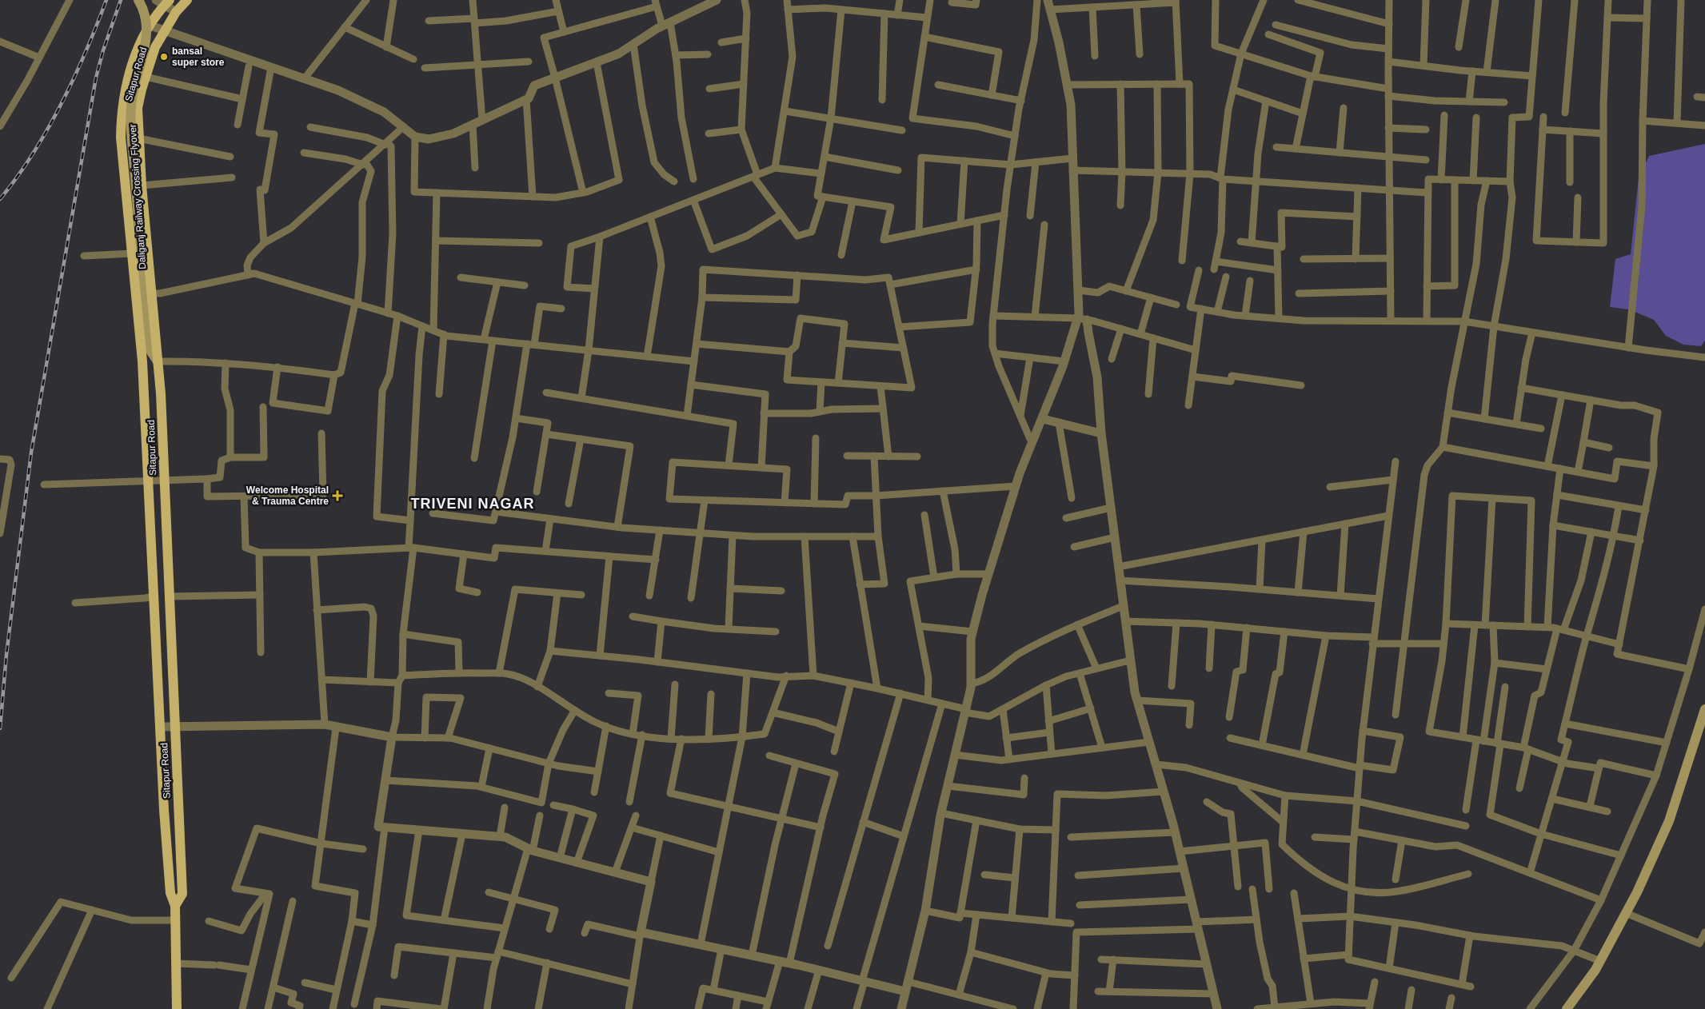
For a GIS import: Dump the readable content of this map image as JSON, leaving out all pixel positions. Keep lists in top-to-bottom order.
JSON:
{
  "streets": {
    "main road": ["Sitapur Road", "Daliganj Railway Crossing Flyover"]
  },
  "crossings": [
    ["Sitapur Road", "Daliganj Railway Crossing Flyover"]
  ],
  "districts": ["TRIVENI NAGAR"],
  "places": {
    "other": ["bansal super store"],
    "health": ["Welcome Hospital & Trauma Centre"]
  }
}
